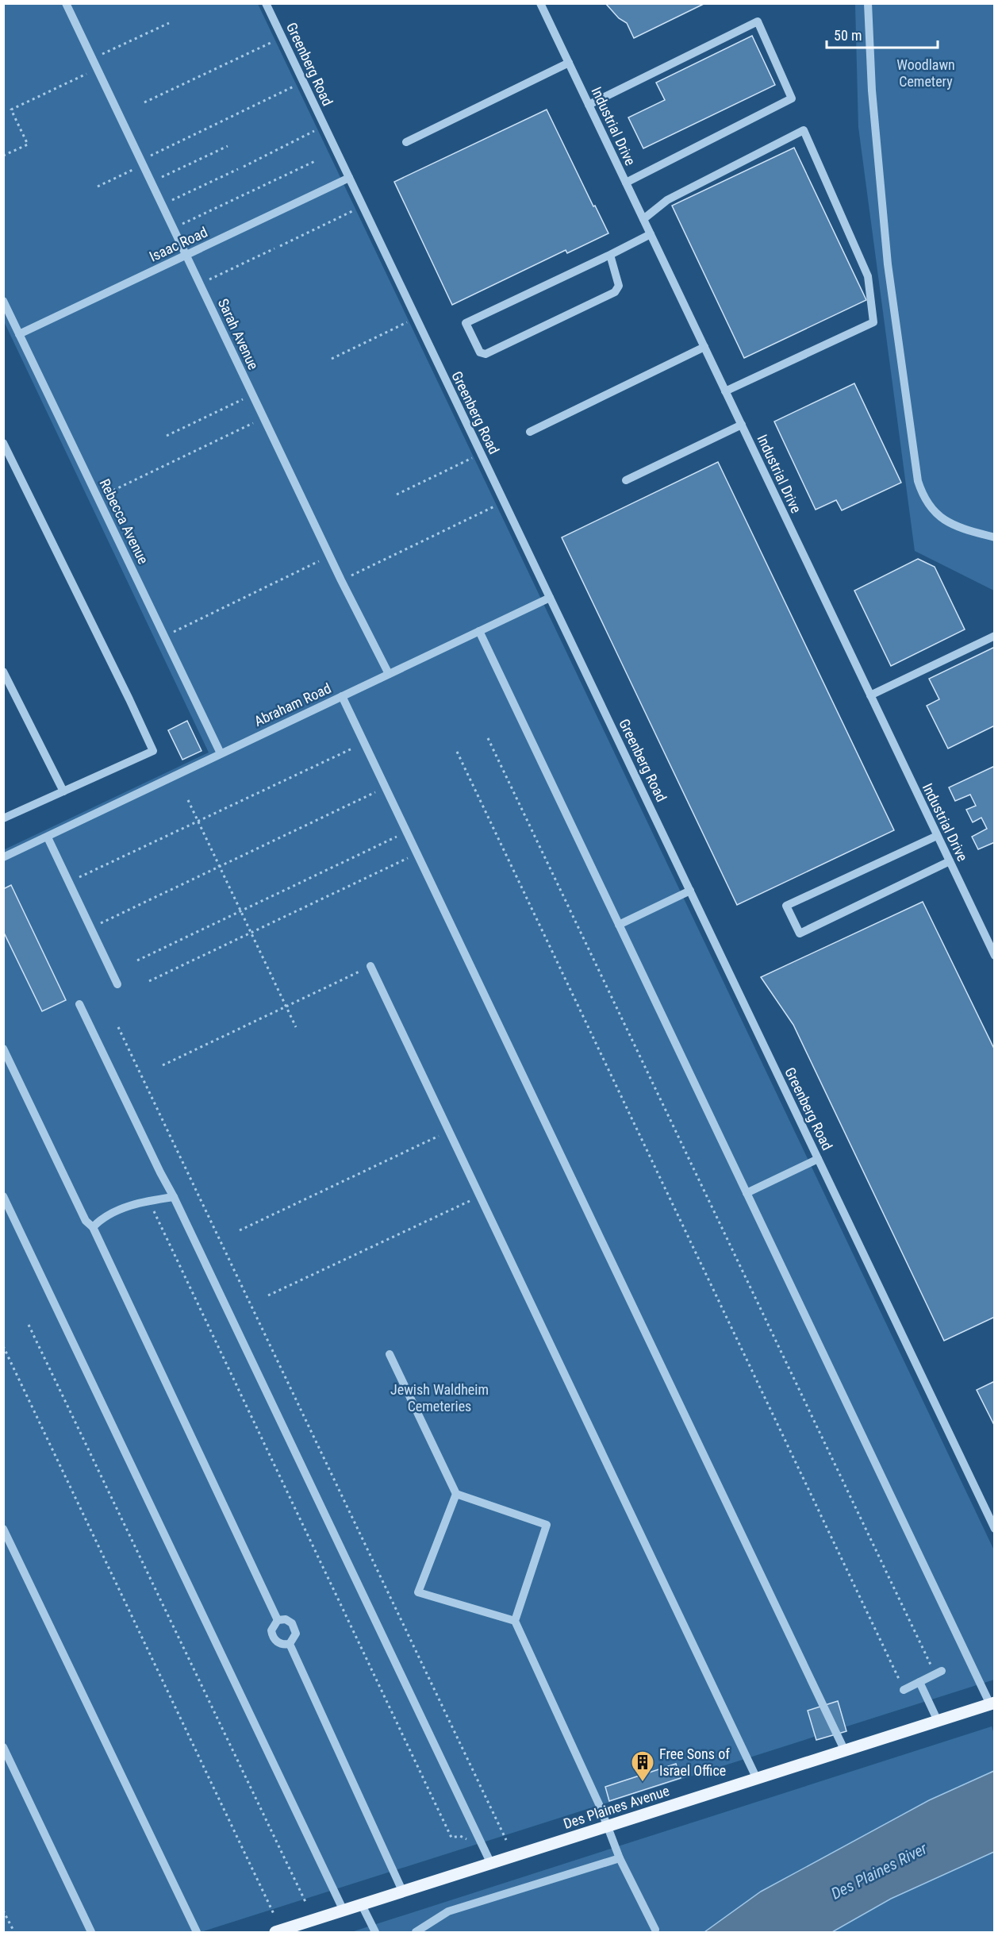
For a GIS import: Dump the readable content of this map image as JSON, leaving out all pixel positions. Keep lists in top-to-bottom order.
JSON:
{
  "streets": {
    "main road": ["Des Plaines Avenue"],
    "street": [
      "Greenberg Road",
      "Industrial Drive",
      "Isaac Road",
      "Sarah Avenue",
      "Rebecca Avenue",
      "Abraham Road"
    ]
  },
  "crossings": [
    ["Greenberg Road", "Isaac Road"],
    ["Greenberg Road", "Abraham Road"],
    ["Isaac Road", "Sarah Avenue"],
    ["Isaac Road", "Rebecca Avenue"],
    ["Sarah Avenue", "Abraham Road"],
    ["Rebecca Avenue", "Abraham Road"]
  ],
  "water": ["Des Plaines River"],
  "parks": ["Woodlawn Cemetery", "Jewish Waldheim Cemeteries"],
  "places": {
    "building": ["Free Sons of Israel Office"]
  },
  "scale_bar": "50 m"
}
